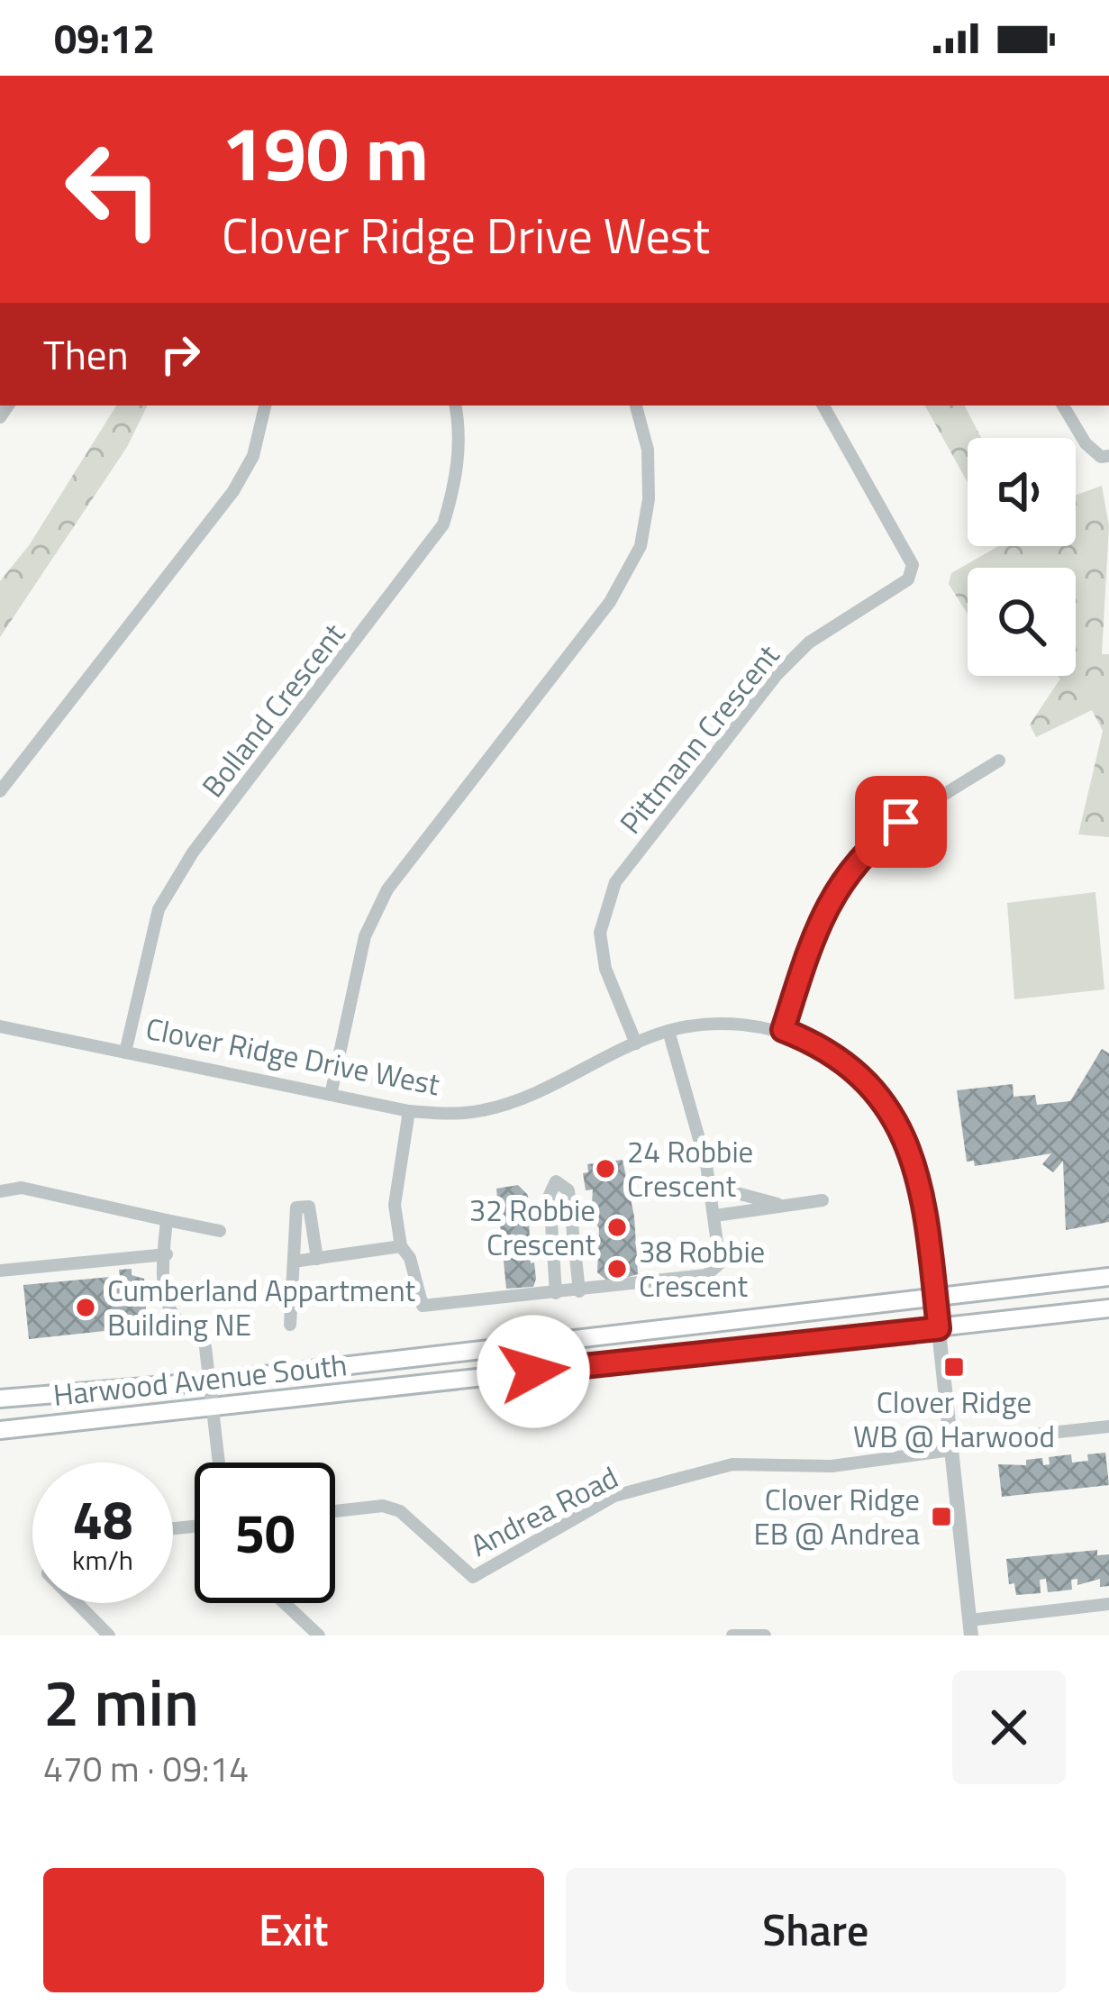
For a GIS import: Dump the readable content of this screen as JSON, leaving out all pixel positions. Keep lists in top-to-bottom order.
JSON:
{
  "streets": {
    "main road": ["Harwood Avenue South"],
    "street": [
      "Bolland Crescent",
      "Pittmann Crescent",
      "Clover Ridge Drive West",
      "Andrea Road"
    ]
  },
  "crossings": [
    ["Bolland Crescent", "Clover Ridge Drive West"],
    ["Pittmann Crescent", "Clover Ridge Drive West"],
    ["Clover Ridge Drive West", "Harwood Avenue South"],
    ["Clover Ridge Drive West", "Andrea Road"]
  ],
  "places": {
    "other": [
      "24 Robbie Crescent",
      "32 Robbie Crescent",
      "38 Robbie Crescent",
      "Cumberland Appartment Building NE"
    ],
    "transit": ["Clover Ridge WB @ Harwood", "Clover Ridge EB @ Andrea"]
  },
  "page": {
    "status": "09:12",
    "turn": ["190 m", "Clover Ridge Drive West"],
    "then": "Then",
    "speed": "48 km/h",
    "limit": "50",
    "heading": ["2 min", "470 m · 09:14"],
    "buttons": ["Exit", "Share"]
  }
}
